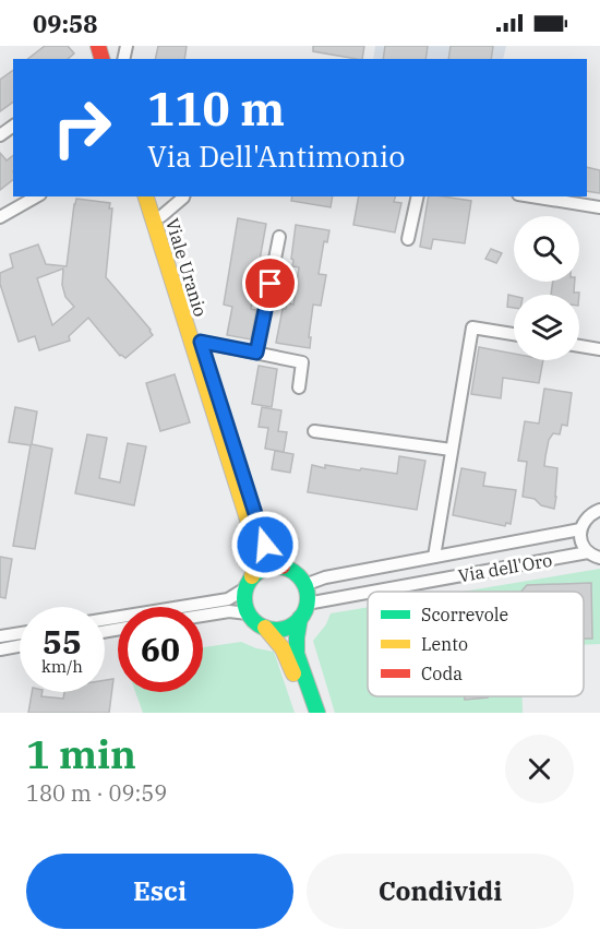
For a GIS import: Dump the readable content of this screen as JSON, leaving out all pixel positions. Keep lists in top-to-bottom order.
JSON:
{
  "streets": {
    "main road": ["Viale Uranio"],
    "street": ["Via dell'Oro"]
  },
  "crossings": [
    ["Viale Uranio", "Via dell'Oro"]
  ],
  "legend": ["Scorrevole", "Lento", "Coda"],
  "page": {
    "status": "09:58",
    "turn": ["110 m", "Via Dell'Antimonio"],
    "speed": "55 km/h",
    "limit": "60",
    "heading": ["1 min", "180 m · 09:59"],
    "buttons": ["Esci", "Condividi"]
  }
}
